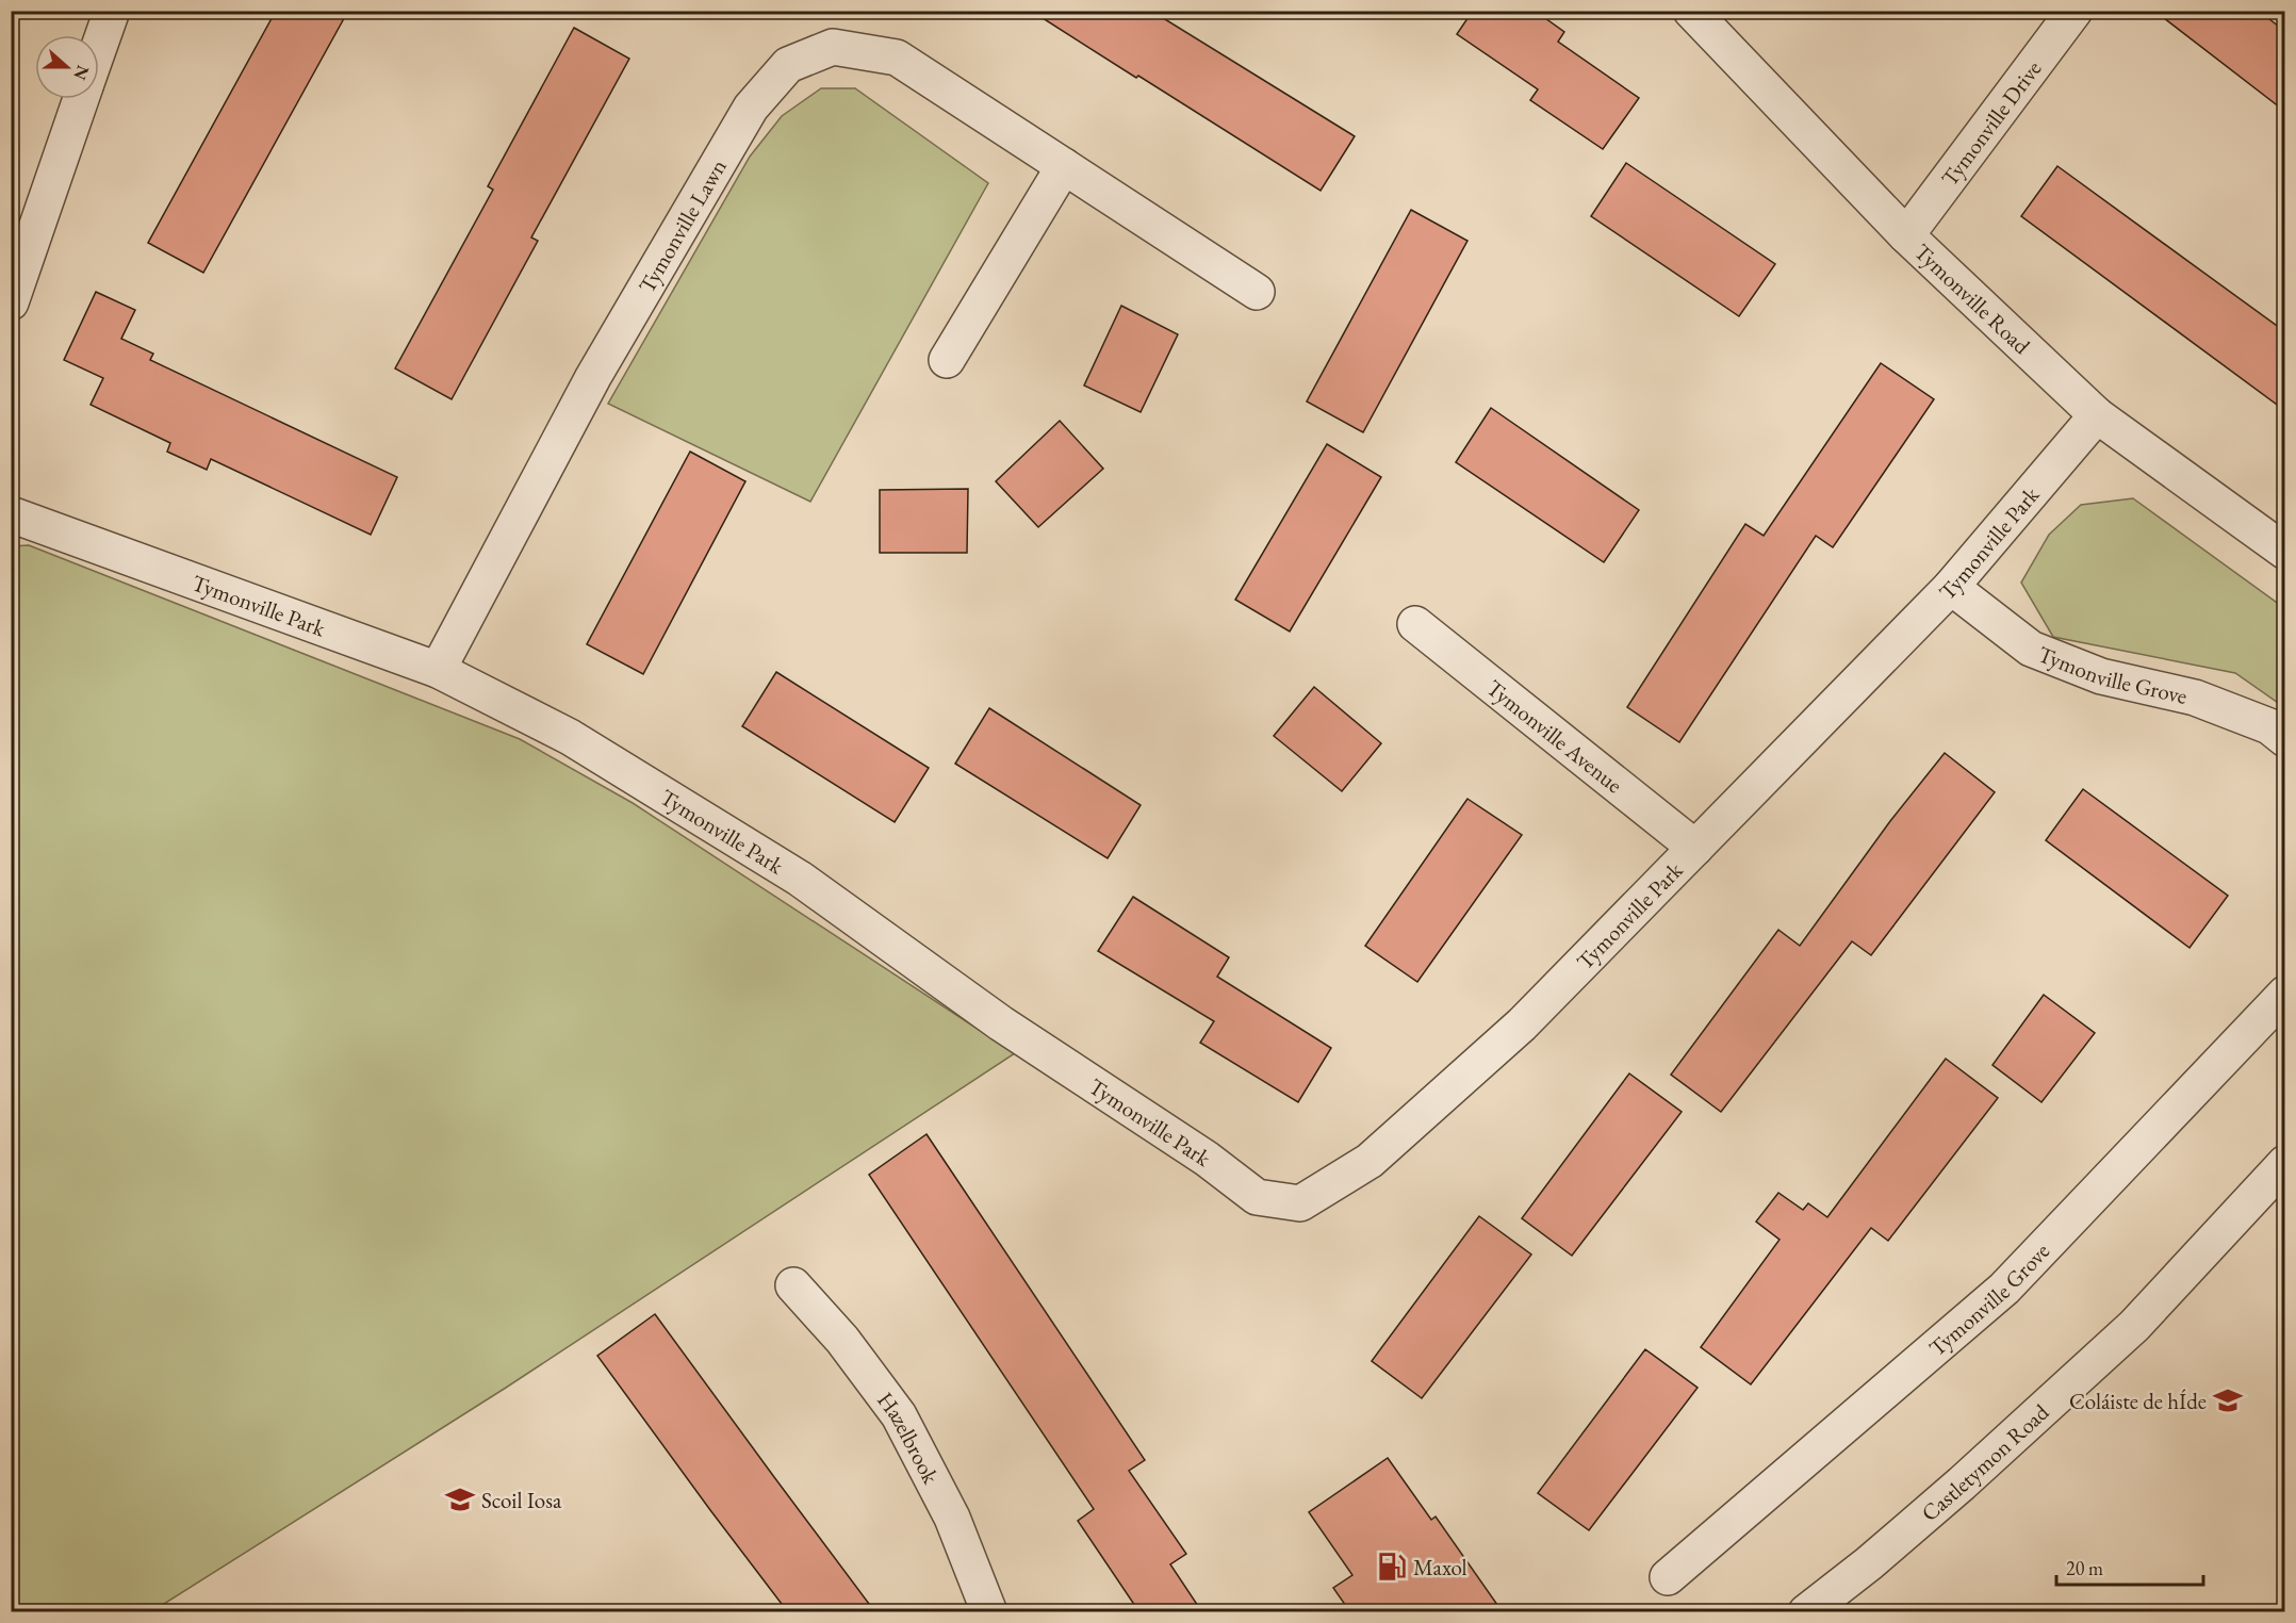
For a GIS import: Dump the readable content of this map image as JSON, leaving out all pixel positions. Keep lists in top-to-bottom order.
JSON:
{
  "streets": {
    "street": [
      "Tymonville Drive",
      "Tymonville Lawn",
      "Tymonville Road",
      "Tymonville Park",
      "Tymonville Grove",
      "Tymonville Avenue",
      "Hazelbrook",
      "Castletymon Road"
    ]
  },
  "crossings": [
    ["Tymonville Drive", "Tymonville Road"],
    ["Tymonville Lawn", "Tymonville Park"],
    ["Tymonville Road", "Tymonville Park"],
    ["Tymonville Park", "Tymonville Grove"],
    ["Tymonville Park", "Tymonville Avenue"]
  ],
  "places": {
    "school or university": ["Coláiste de hÍde", "Scoil Iosa"],
    "fuel station": ["Maxol"]
  },
  "scale_bar": "20 m",
  "north": "right"
}
